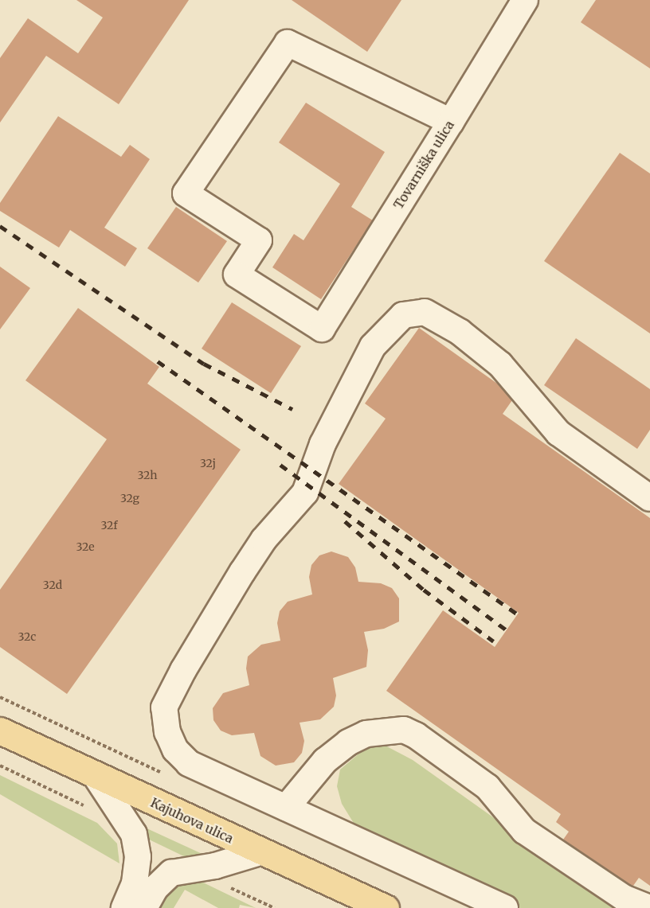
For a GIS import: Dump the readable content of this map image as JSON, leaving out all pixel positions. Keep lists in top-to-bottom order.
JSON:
{
  "streets": {
    "main road": ["Kajuhova ulica"],
    "street": ["Tovarniška ulica"]
  },
  "house_numbers": [
    "32j",
    "32h",
    "32g",
    "32f",
    "32e",
    "32d",
    "32c"
  ]
}
